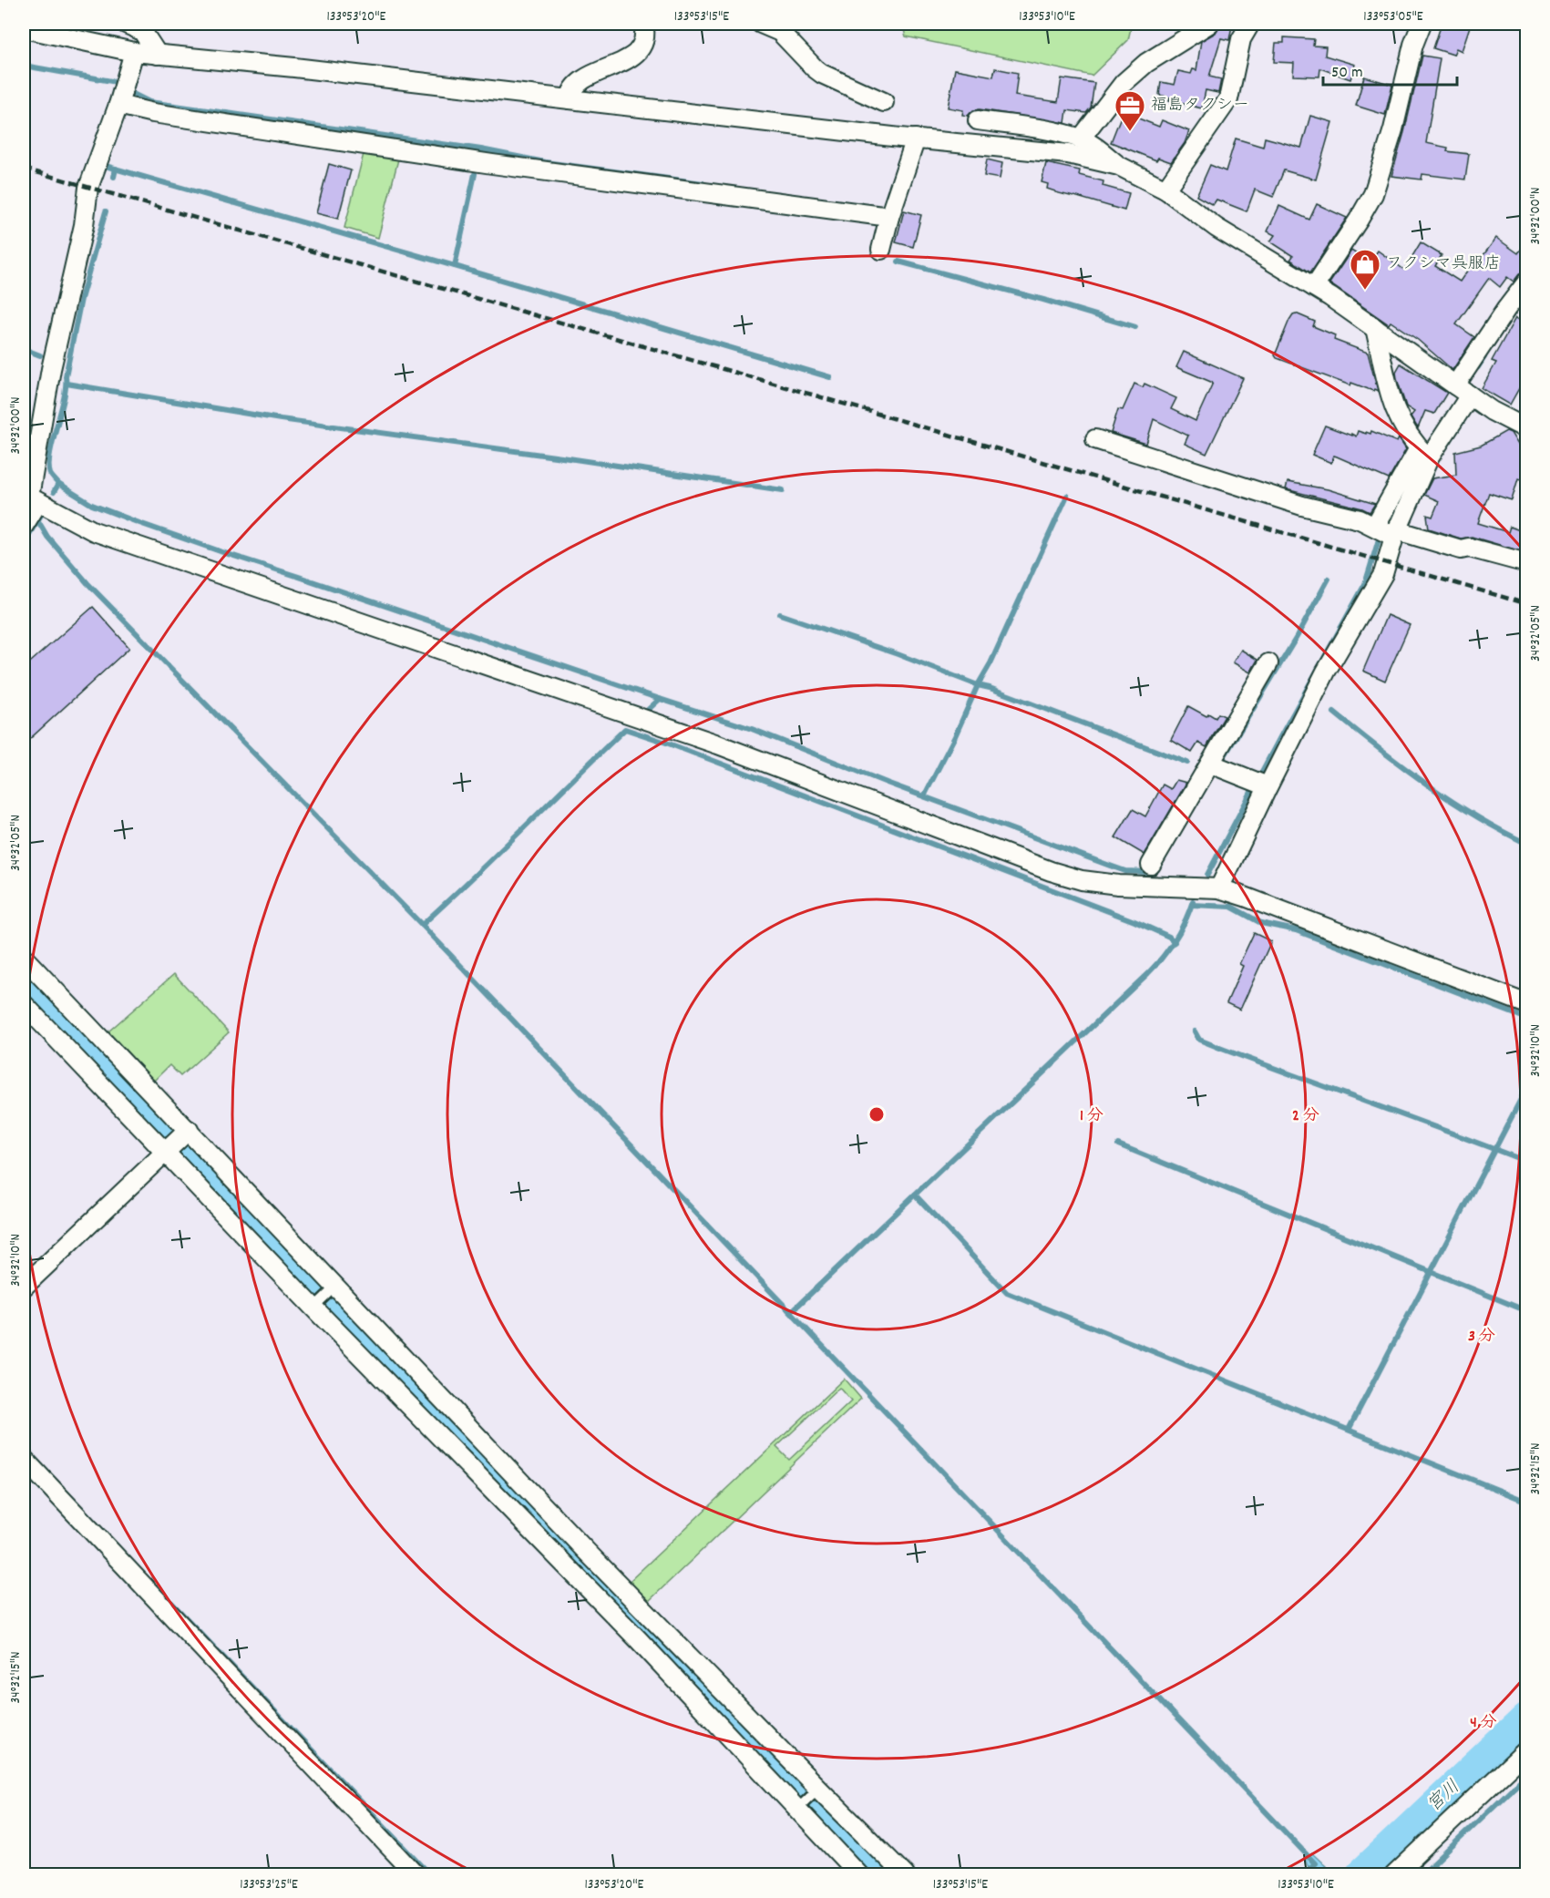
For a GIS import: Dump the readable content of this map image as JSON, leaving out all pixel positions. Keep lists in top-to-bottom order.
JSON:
{
  "water": ["宮川"],
  "places": {
    "office": ["福島タクシー"],
    "shop": ["フクシマ呉服店"]
  },
  "scale_bar": "50 m",
  "coordinates": [
    "133°53'20\"E",
    "133°53'15\"E",
    "133°53'10\"E",
    "133°53'05\"E",
    "34°32'00\"N",
    "34°32'05\"N",
    "34°32'10\"N",
    "34°32'15\"N",
    "133°53'25\"E"
  ],
  "rings": [
    "1 分",
    "2 分",
    "3 分",
    "4 分"
  ]
}
